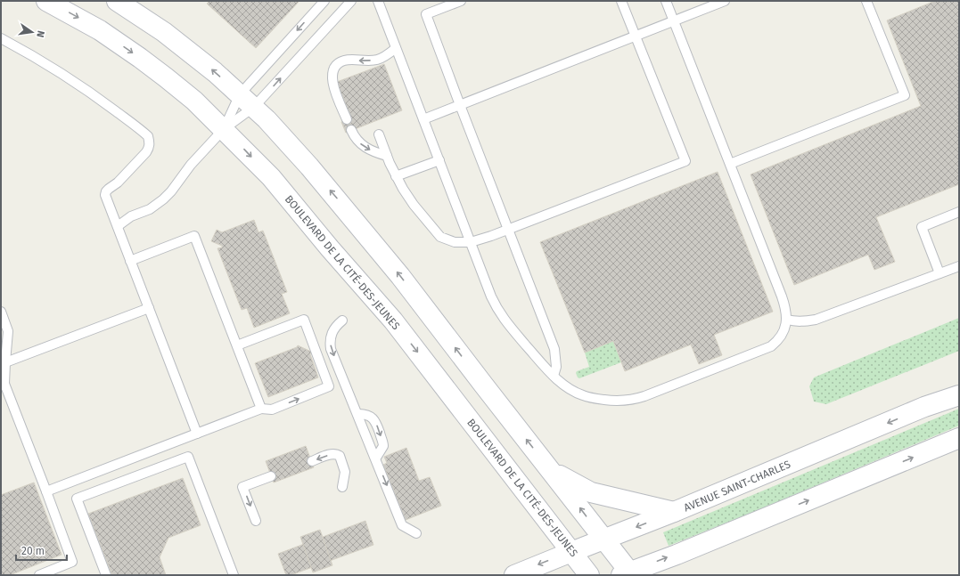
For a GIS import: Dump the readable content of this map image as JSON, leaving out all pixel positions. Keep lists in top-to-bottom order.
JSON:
{
  "streets": {
    "main road": ["BOULEVARD DE LA CITÉ-DES-JEUNES", "AVENUE SAINT-CHARLES"]
  },
  "crossings": [
    ["BOULEVARD DE LA CITÉ-DES-JEUNES", "AVENUE SAINT-CHARLES"]
  ],
  "scale_bar": "20 m",
  "north": "right"
}
